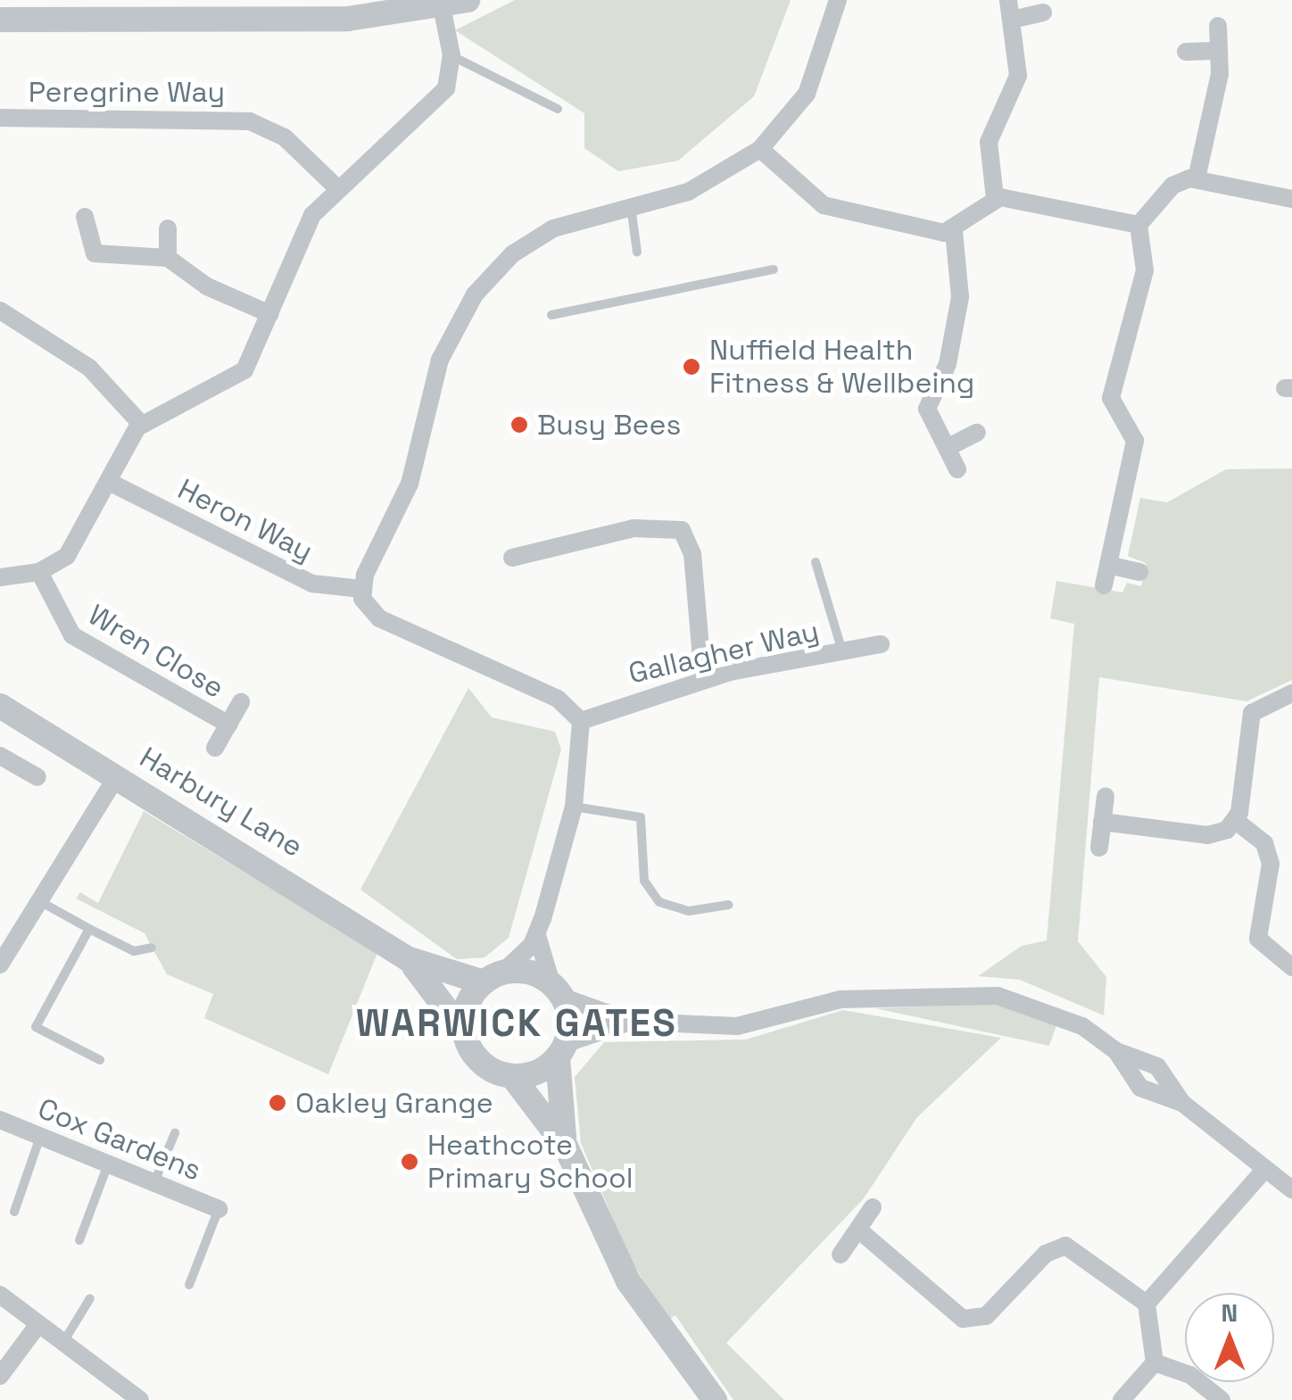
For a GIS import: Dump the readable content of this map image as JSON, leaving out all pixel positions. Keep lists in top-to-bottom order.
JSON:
{
  "streets": {
    "street": [
      "Peregrine Way",
      "Heron Way",
      "Wren Close",
      "Gallagher Way",
      "Harbury Lane",
      "Cox Gardens"
    ]
  },
  "districts": ["WARWICK GATES"],
  "places": [
    "Nuffield Health Fitness & Wellbeing",
    "Busy Bees",
    "Oakley Grange",
    "Heathcote Primary School"
  ],
  "north": "top"
}
